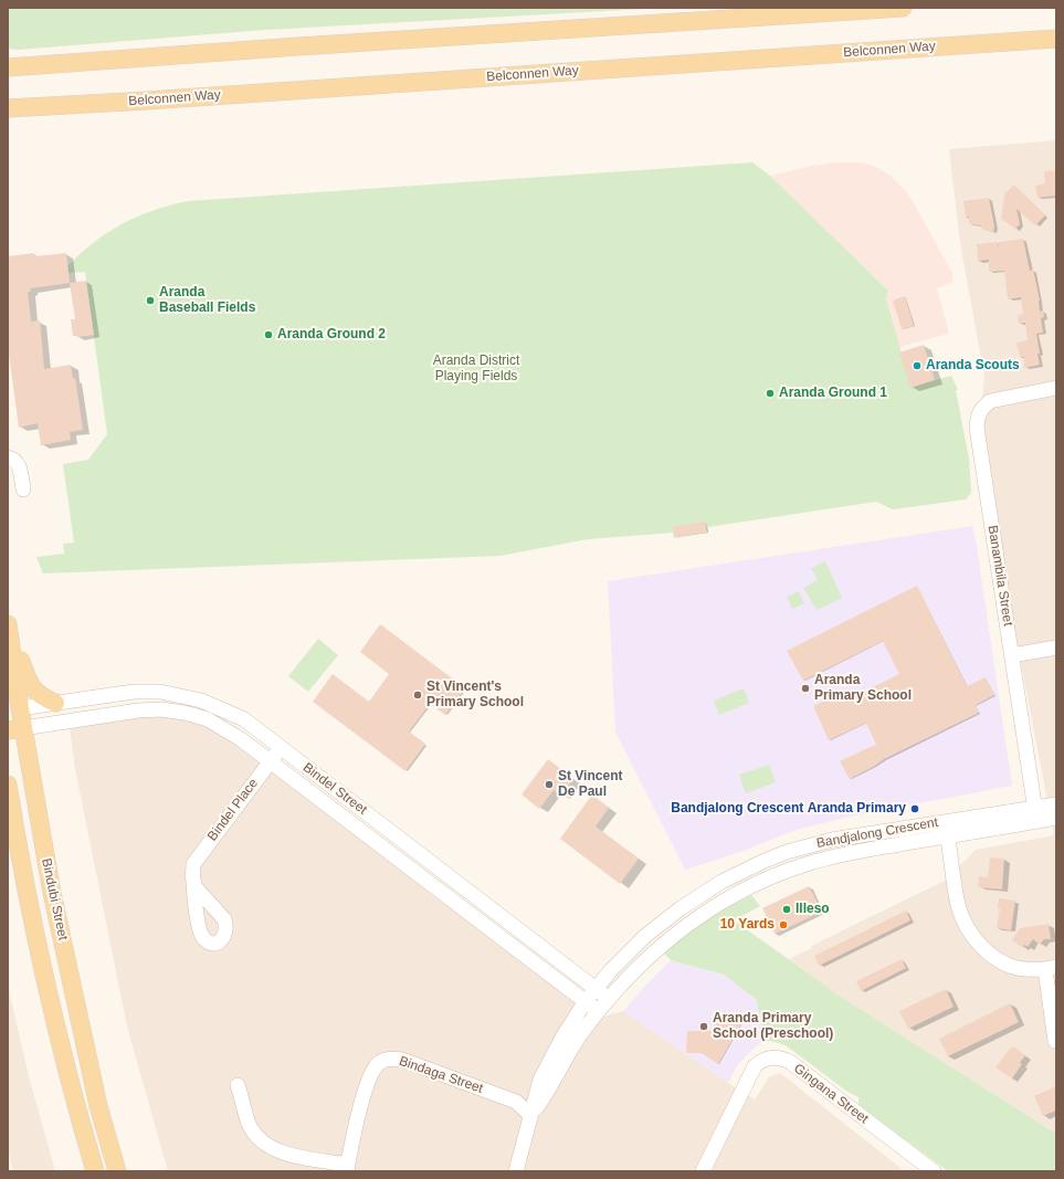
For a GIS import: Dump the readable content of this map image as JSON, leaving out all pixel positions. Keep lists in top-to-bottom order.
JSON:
{
  "streets": {
    "main road": ["Belconnen Way", "Bindubi Street"],
    "street": [
      "Banambila Street",
      "Bindel Street",
      "Bindel Place",
      "Bandjalong Crescent",
      "Bindaga Street",
      "Gingana Street"
    ]
  },
  "crossings": [
    ["Banambila Street", "Bandjalong Crescent"],
    ["Bindel Street", "Bindel Place"],
    ["Bindel Street", "Bandjalong Crescent"],
    ["Bindel Street", "Bindubi Street"],
    ["Bandjalong Crescent", "Bindaga Street"]
  ],
  "parks": ["Aranda District Playing Fields"],
  "places": [
    "Aranda Baseball Fields",
    "Aranda Ground 2",
    "Aranda Scouts",
    "Aranda Ground 1",
    "Aranda Primary School",
    "St Vincent's Primary School",
    "St Vincent De Paul",
    "Bandjalong Crescent Aranda Primary",
    "Illeso",
    "10 Yards",
    "Aranda Primary School (Preschool)"
  ]
}
